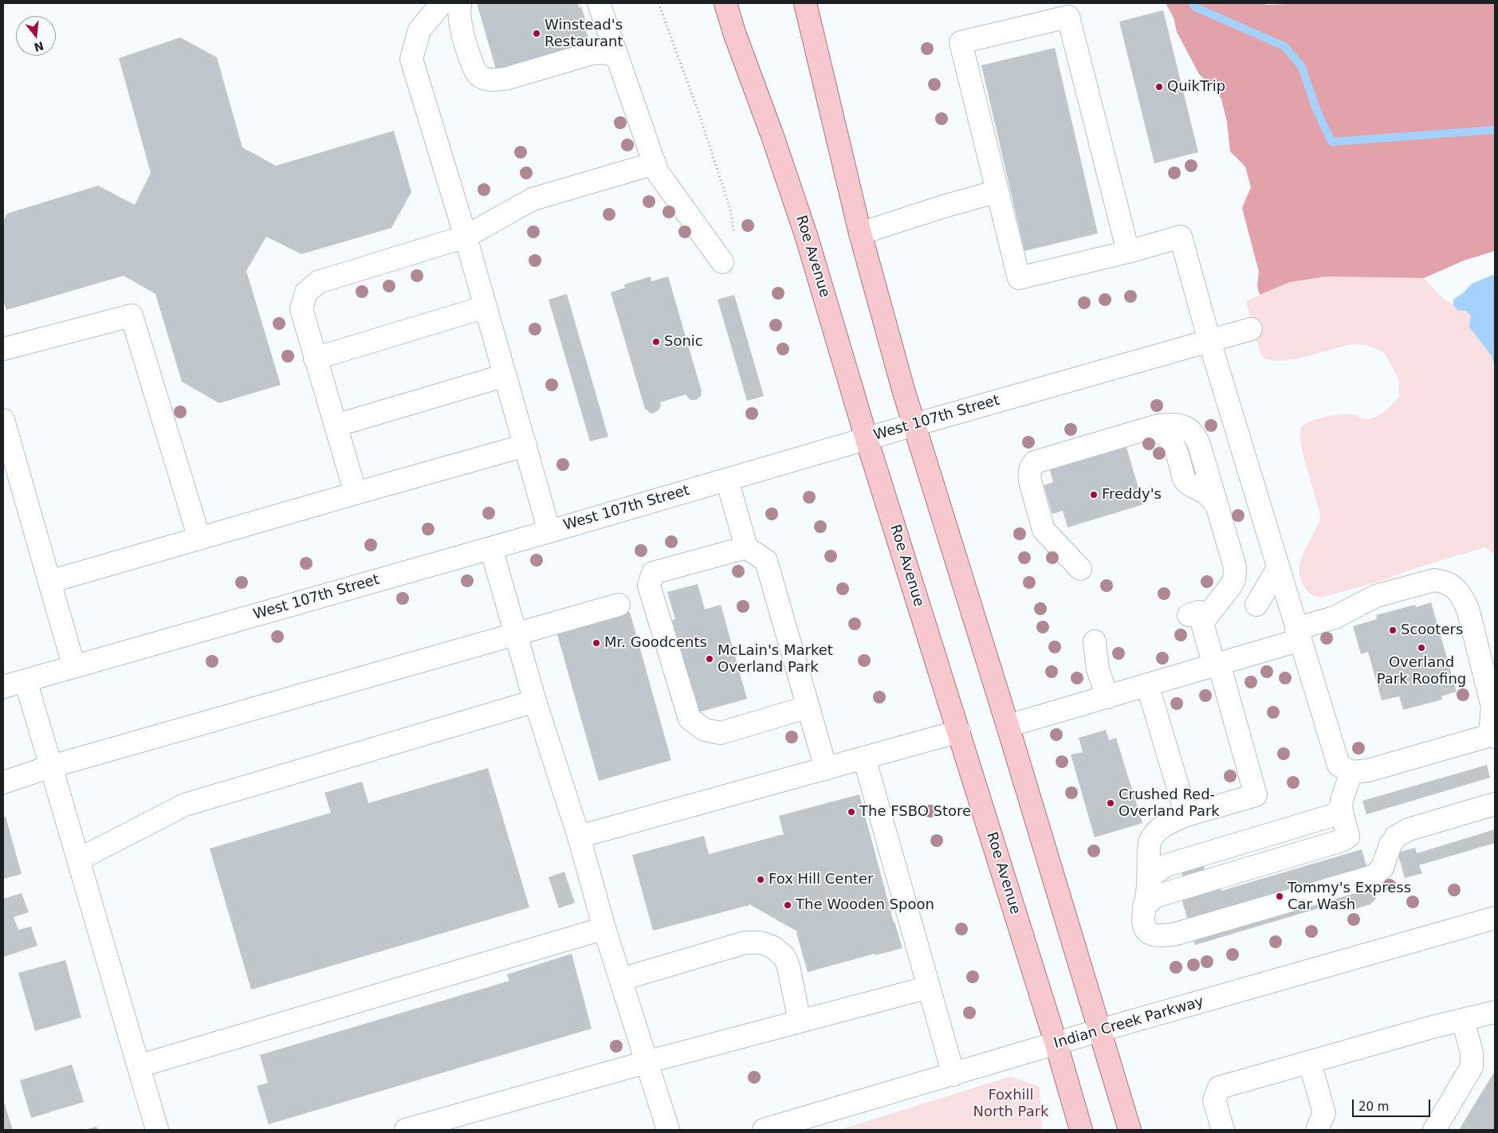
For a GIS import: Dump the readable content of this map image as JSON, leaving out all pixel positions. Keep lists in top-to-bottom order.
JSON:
{
  "streets": {
    "main road": ["Roe Avenue"],
    "street": ["West 107th Street", "Indian Creek Parkway"]
  },
  "crossings": [
    ["Roe Avenue", "West 107th Street"],
    ["Roe Avenue", "Indian Creek Parkway"]
  ],
  "parks": ["Foxhill North Park"],
  "places": [
    "Winstead's Restaurant",
    "QuikTrip",
    "Sonic",
    "Freddy's",
    "Scooters",
    "Mr. Goodcents",
    "Overland Park Roofing",
    "McLain's Market Overland Park",
    "Crushed Red- Overland Park",
    "The FSBO Store",
    "Fox Hill Center",
    "Tommy's Express Car Wash",
    "The Wooden Spoon"
  ],
  "scale_bar": "20 m",
  "north": "bottom"
}
